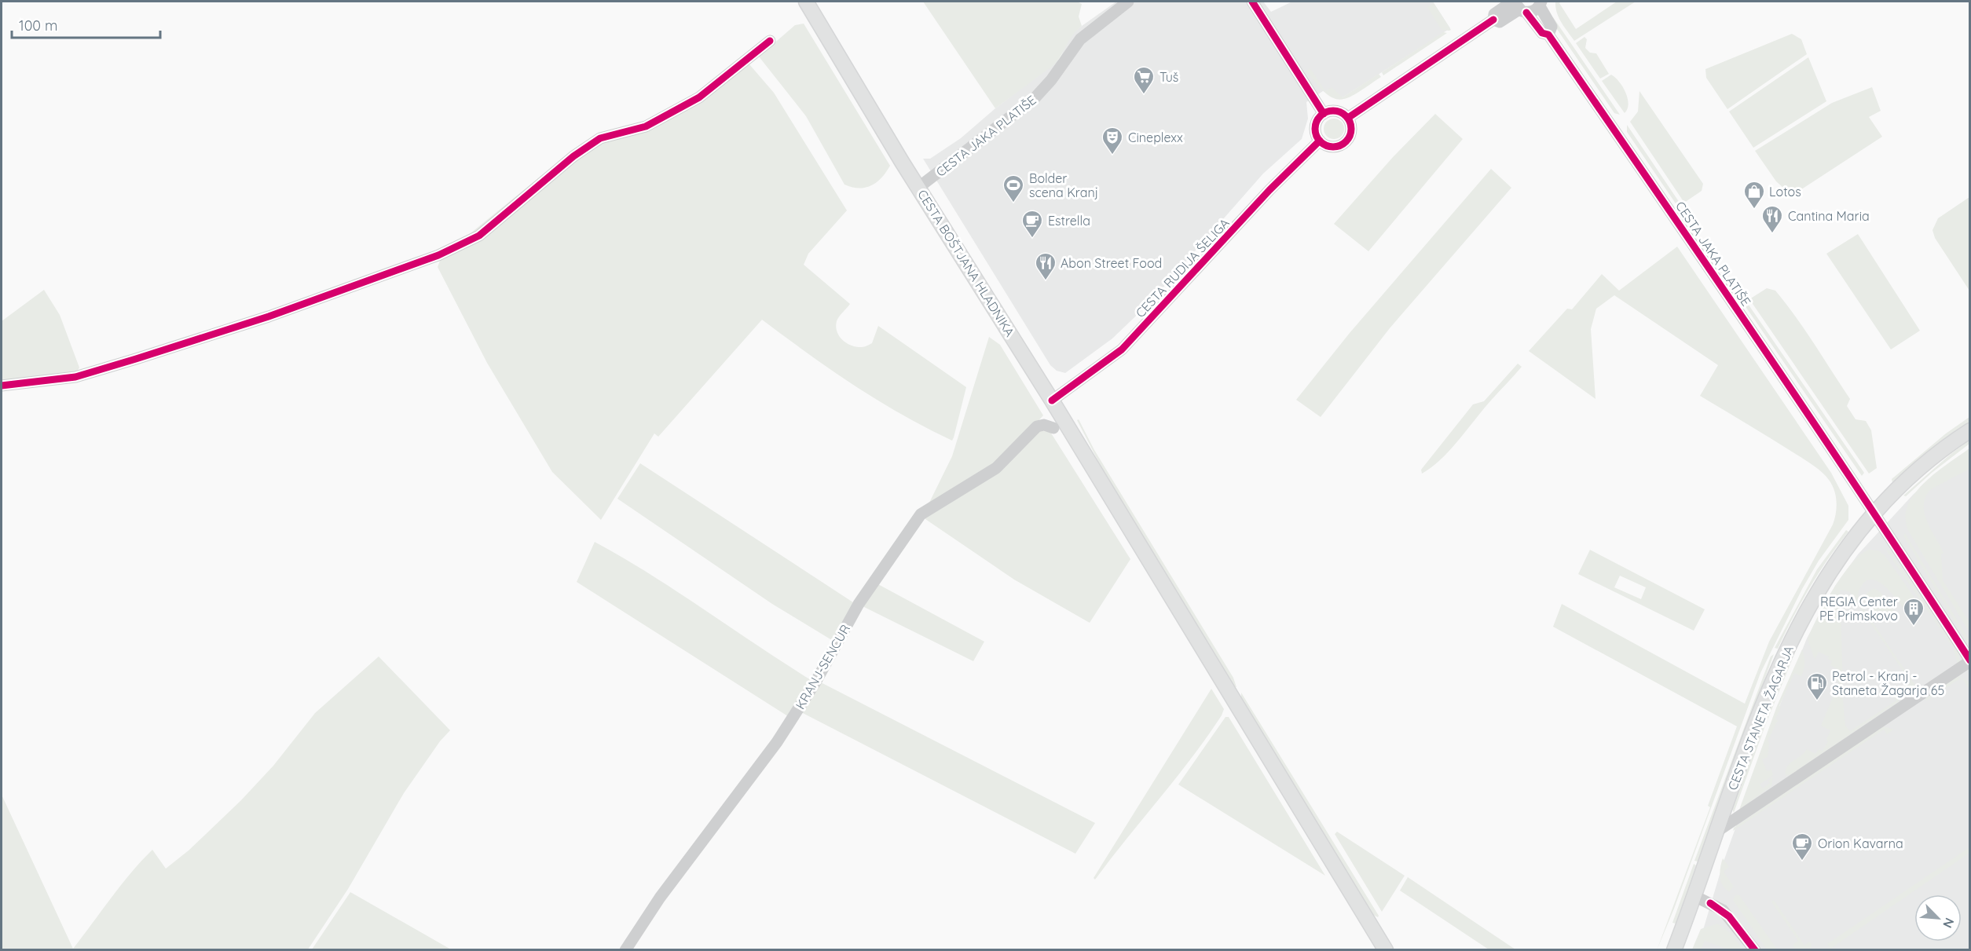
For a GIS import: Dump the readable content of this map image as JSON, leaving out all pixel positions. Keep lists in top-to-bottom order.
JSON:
{
  "streets": {
    "main road": ["CESTA BOŠTJANA HLADNIKA", "CESTA STANETA ŽAGARJA"],
    "street": ["CESTA JAKA PLATIŠE", "CESTA RUDIJA ŠELIGA", "KRANJ-SENCUR"]
  },
  "crossings": [
    ["CESTA JAKA PLATIŠE", "CESTA BOŠTJANA HLADNIKA"],
    ["CESTA JAKA PLATIŠE", "CESTA STANETA ŽAGARJA"],
    ["CESTA BOŠTJANA HLADNIKA", "CESTA RUDIJA ŠELIGA"]
  ],
  "places": {
    "supermarket": ["Tuš"],
    "theatre": ["Cineplexx"],
    "sports": ["Bolder scena Kranj"],
    "shop": ["Lotos"],
    "restaurant": ["Cantina Maria", "Abon Street Food"],
    "cafe": ["Estrella", "Orion Kavarna"],
    "building": ["REGIA Center PE Primskovo"],
    "fuel station": ["Petrol - Kranj - Staneta Žagarja 65"]
  },
  "scale_bar": "100 m",
  "north": "bottom right"
}
